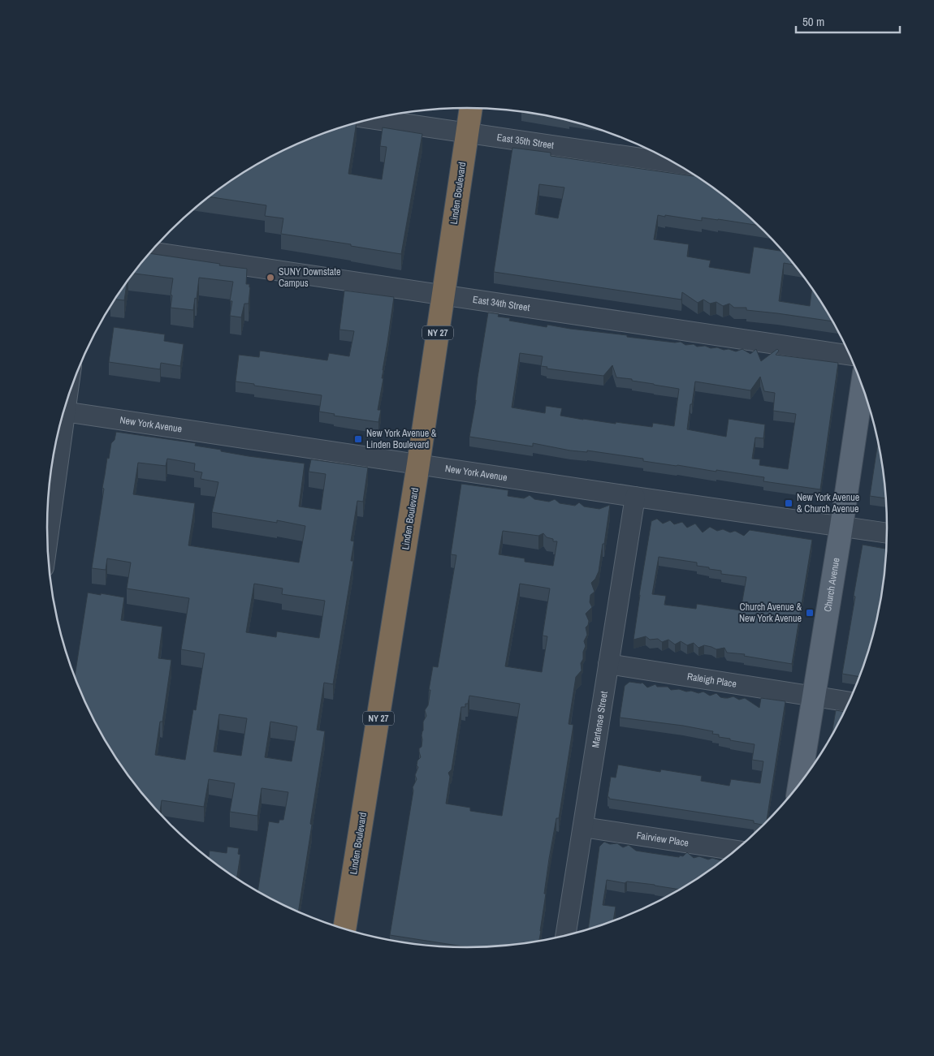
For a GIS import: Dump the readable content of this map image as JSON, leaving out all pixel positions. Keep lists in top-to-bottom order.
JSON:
{
  "streets": {
    "highway": ["Linden Boulevard", "NY 27"],
    "main road": ["Church Avenue"],
    "street": [
      "East 35th Street",
      "East 34th Street",
      "New York Avenue",
      "Raleigh Place",
      "Martense Street",
      "Fairview Place"
    ]
  },
  "crossings": [
    ["East 35th Street", "Linden Boulevard"],
    ["Linden Boulevard", "East 34th Street"],
    ["Linden Boulevard", "New York Avenue"],
    ["New York Avenue", "Church Avenue"],
    ["New York Avenue", "Martense Street"],
    ["Church Avenue", "Raleigh Place"],
    ["Raleigh Place", "Martense Street"],
    ["Martense Street", "Fairview Place"]
  ],
  "places": {
    "other": ["SUNY Downstate Campus"],
    "transit": ["New York Avenue & Linden Boulevard", "New York Avenue & Church Avenue", "Church Avenue & New York Avenue"]
  },
  "scale_bar": "50 m"
}
